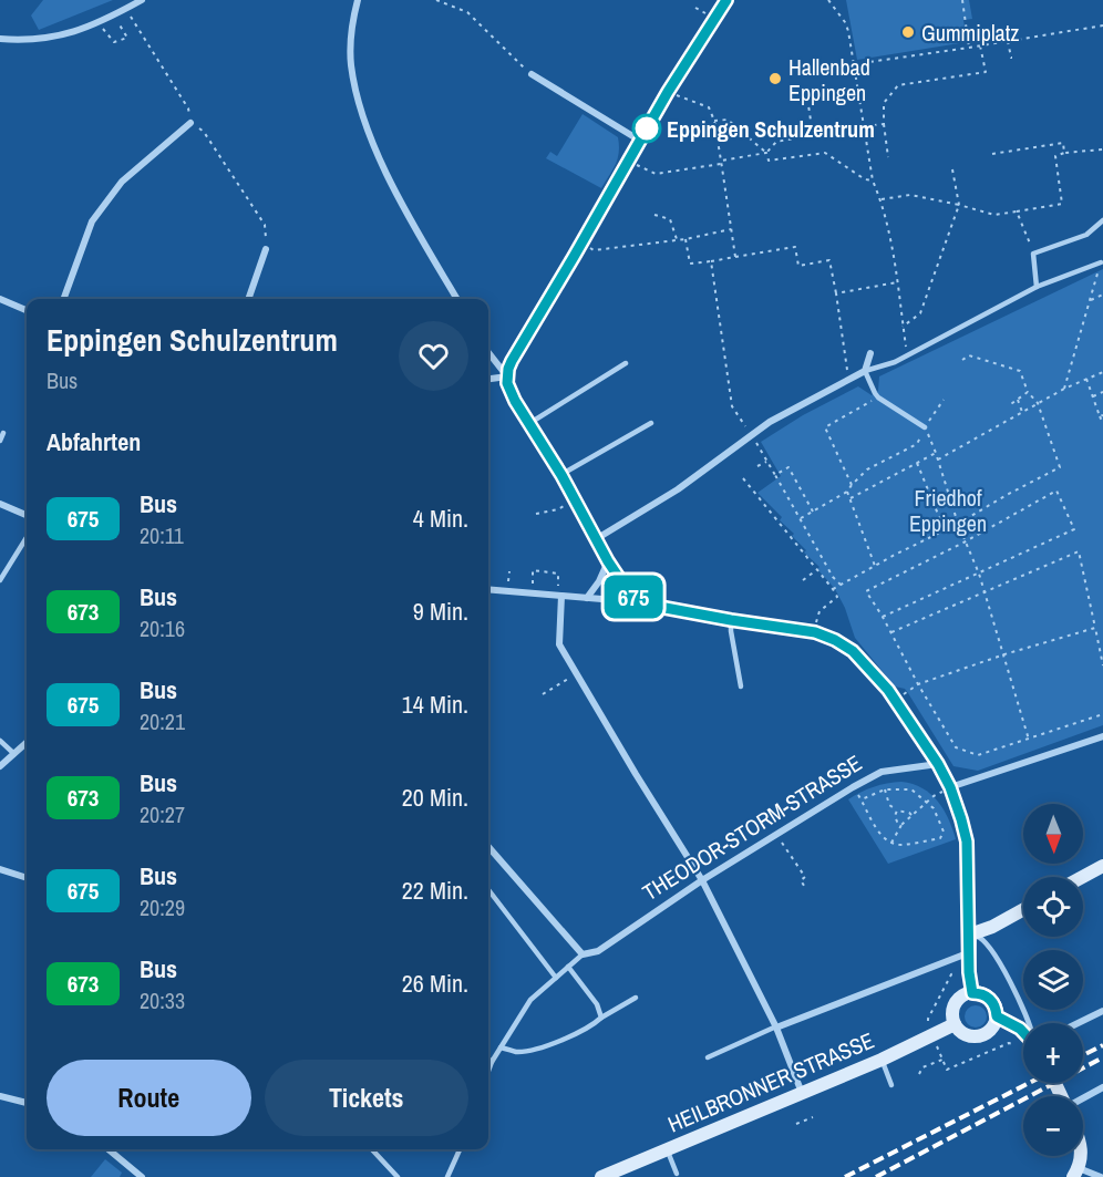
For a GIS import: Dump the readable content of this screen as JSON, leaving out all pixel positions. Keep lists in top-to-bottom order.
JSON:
{
  "streets": {
    "street": ["THEODOR-STORM-STRASSE", "HEILBRONNER STRASSE"]
  },
  "parks": ["Friedhof Eppingen"],
  "places": ["Gummiplatz", "Hallenbad Eppingen", "Eppingen Schulzentrum"],
  "lines": ["bus line 675"],
  "north": "bottom",
  "page": {
    "on_map": "675",
    "heading": [
      ["Eppingen Schulzentrum", "Bus"],
      "Abfahrten"
    ],
    "list": [
      {
        "mark": "675",
        "name": "Bus",
        "note": "20:11",
        "value": "4 Min."
      },
      {
        "mark": "673",
        "name": "Bus",
        "note": "20:16",
        "value": "9 Min."
      },
      {
        "mark": "675",
        "name": "Bus",
        "note": "20:21",
        "value": "14 Min."
      },
      {
        "mark": "673",
        "name": "Bus",
        "note": "20:27",
        "value": "20 Min."
      },
      {
        "mark": "675",
        "name": "Bus",
        "note": "20:29",
        "value": "22 Min."
      },
      {
        "mark": "673",
        "name": "Bus",
        "note": "20:33",
        "value": "26 Min."
      }
    ],
    "map_buttons": ["+", "−"],
    "buttons": ["Route", "Tickets"]
  }
}
